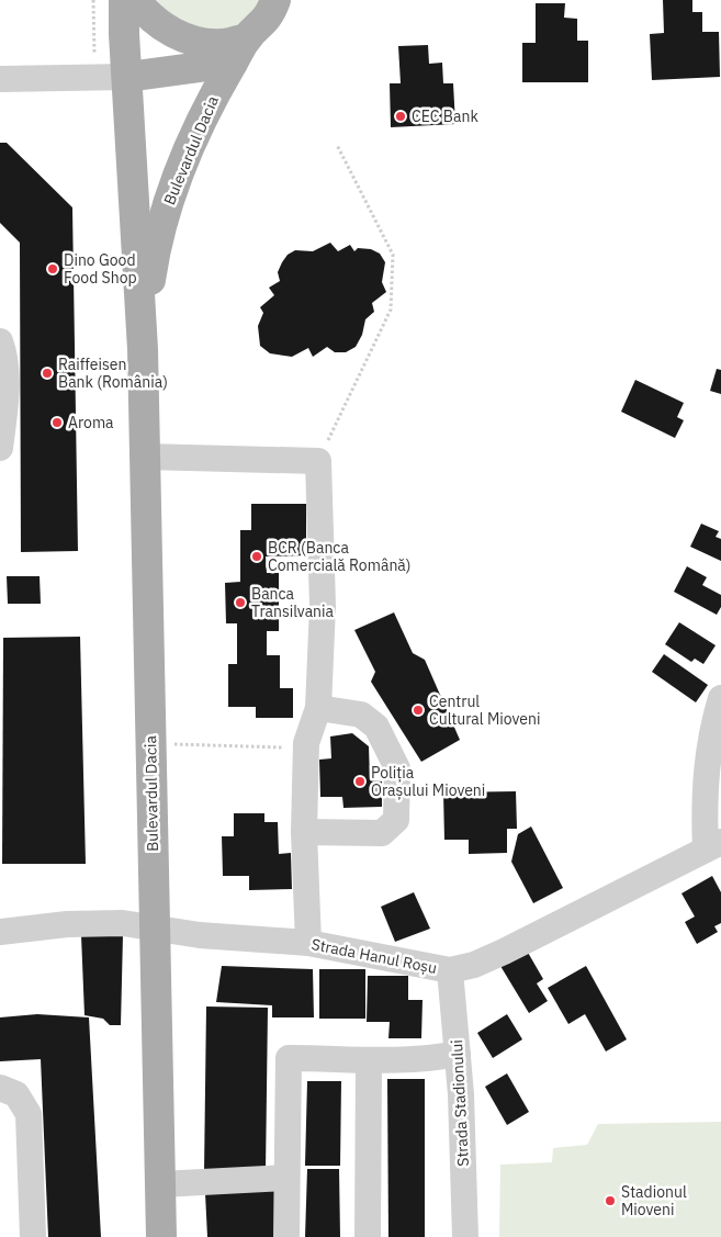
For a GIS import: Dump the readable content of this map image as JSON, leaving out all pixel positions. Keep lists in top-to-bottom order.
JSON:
{
  "streets": {
    "main road": ["Bulevardul Dacia"],
    "street": ["Strada Hanul Roșu", "Strada Stadionului"]
  },
  "crossings": [
    ["Bulevardul Dacia", "Strada Hanul Roșu"],
    ["Strada Hanul Roșu", "Strada Stadionului"]
  ],
  "places": [
    "CEC Bank",
    "Dino Good Food Shop",
    "Raiffeisen Bank (România)",
    "Aroma",
    "BCR (Banca Comercială Română)",
    "Banca Transilvania",
    "Centrul Cultural Mioveni",
    "Poliția Orașului Mioveni",
    "Stadionul Mioveni"
  ]
}
